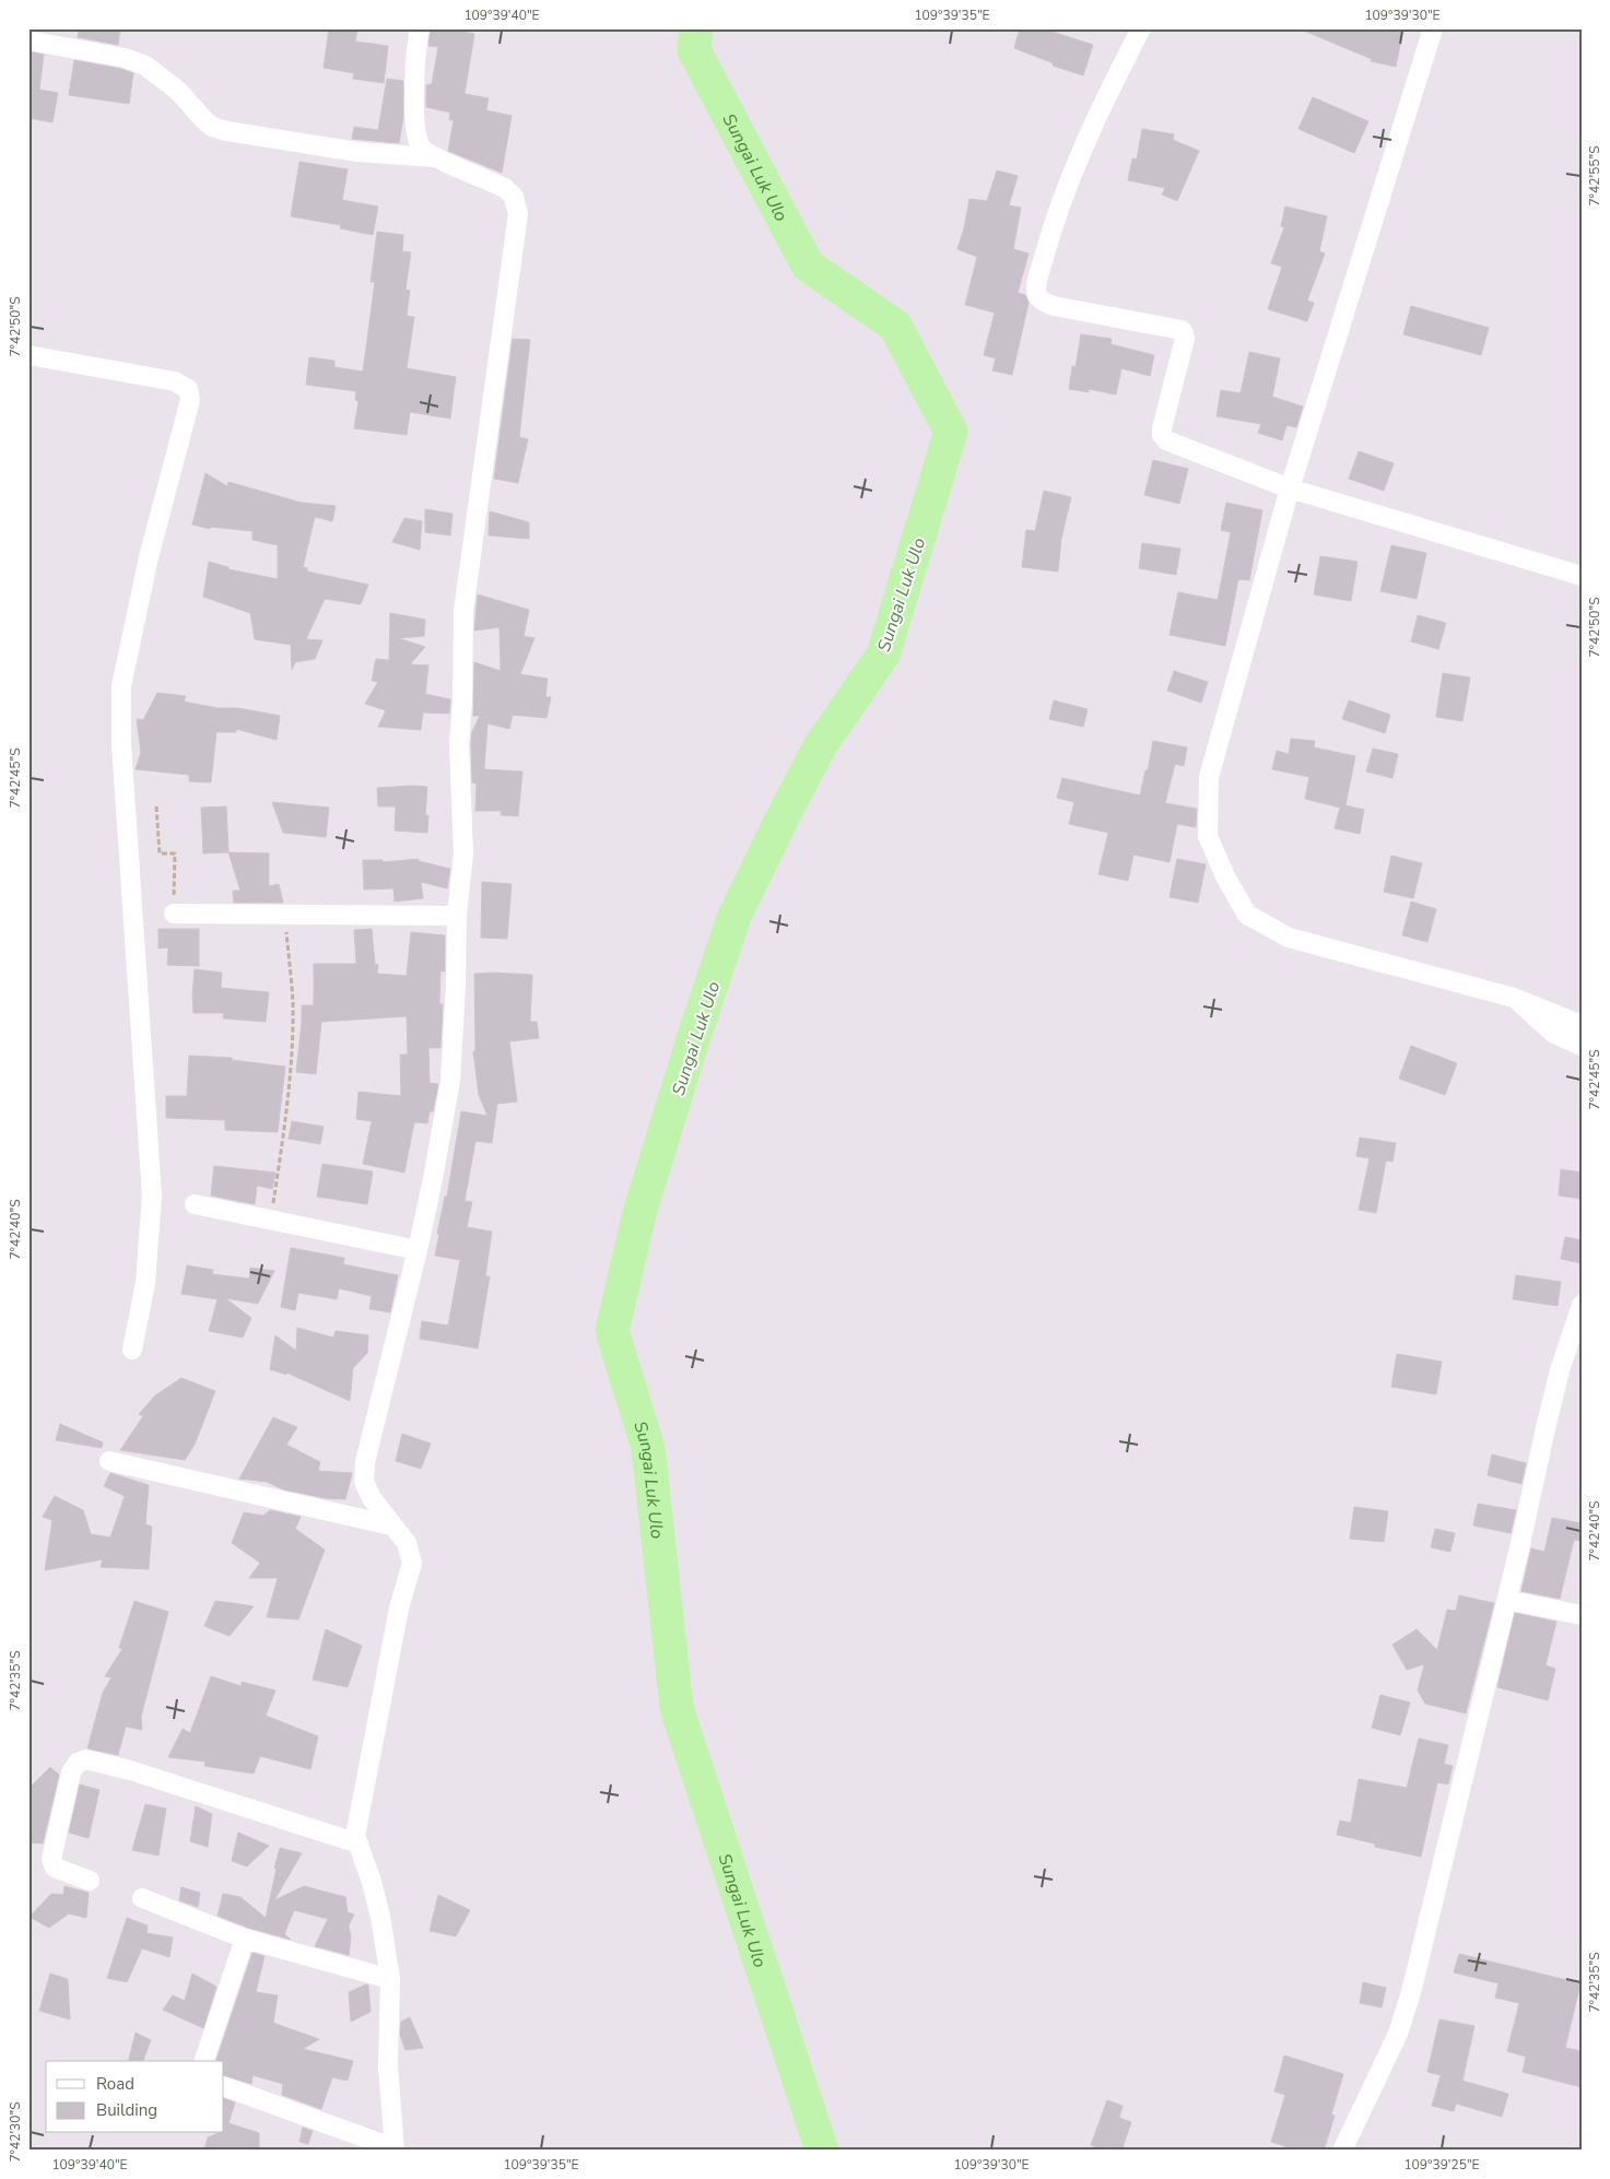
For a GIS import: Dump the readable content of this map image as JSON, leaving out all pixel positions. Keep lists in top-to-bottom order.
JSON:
{
  "water": ["Sungai Luk Ulo"],
  "legend": ["Road", "Building"],
  "coordinates": [
    "109°39'40\"E",
    "109°39'35\"E",
    "109°39'30\"E",
    "7°42'55\"S",
    "7°42'50\"S",
    "7°42'45\"S",
    "7°42'40\"S",
    "7°42'35\"S",
    "7°42'30\"S",
    "109°39'25\"E"
  ]
}
